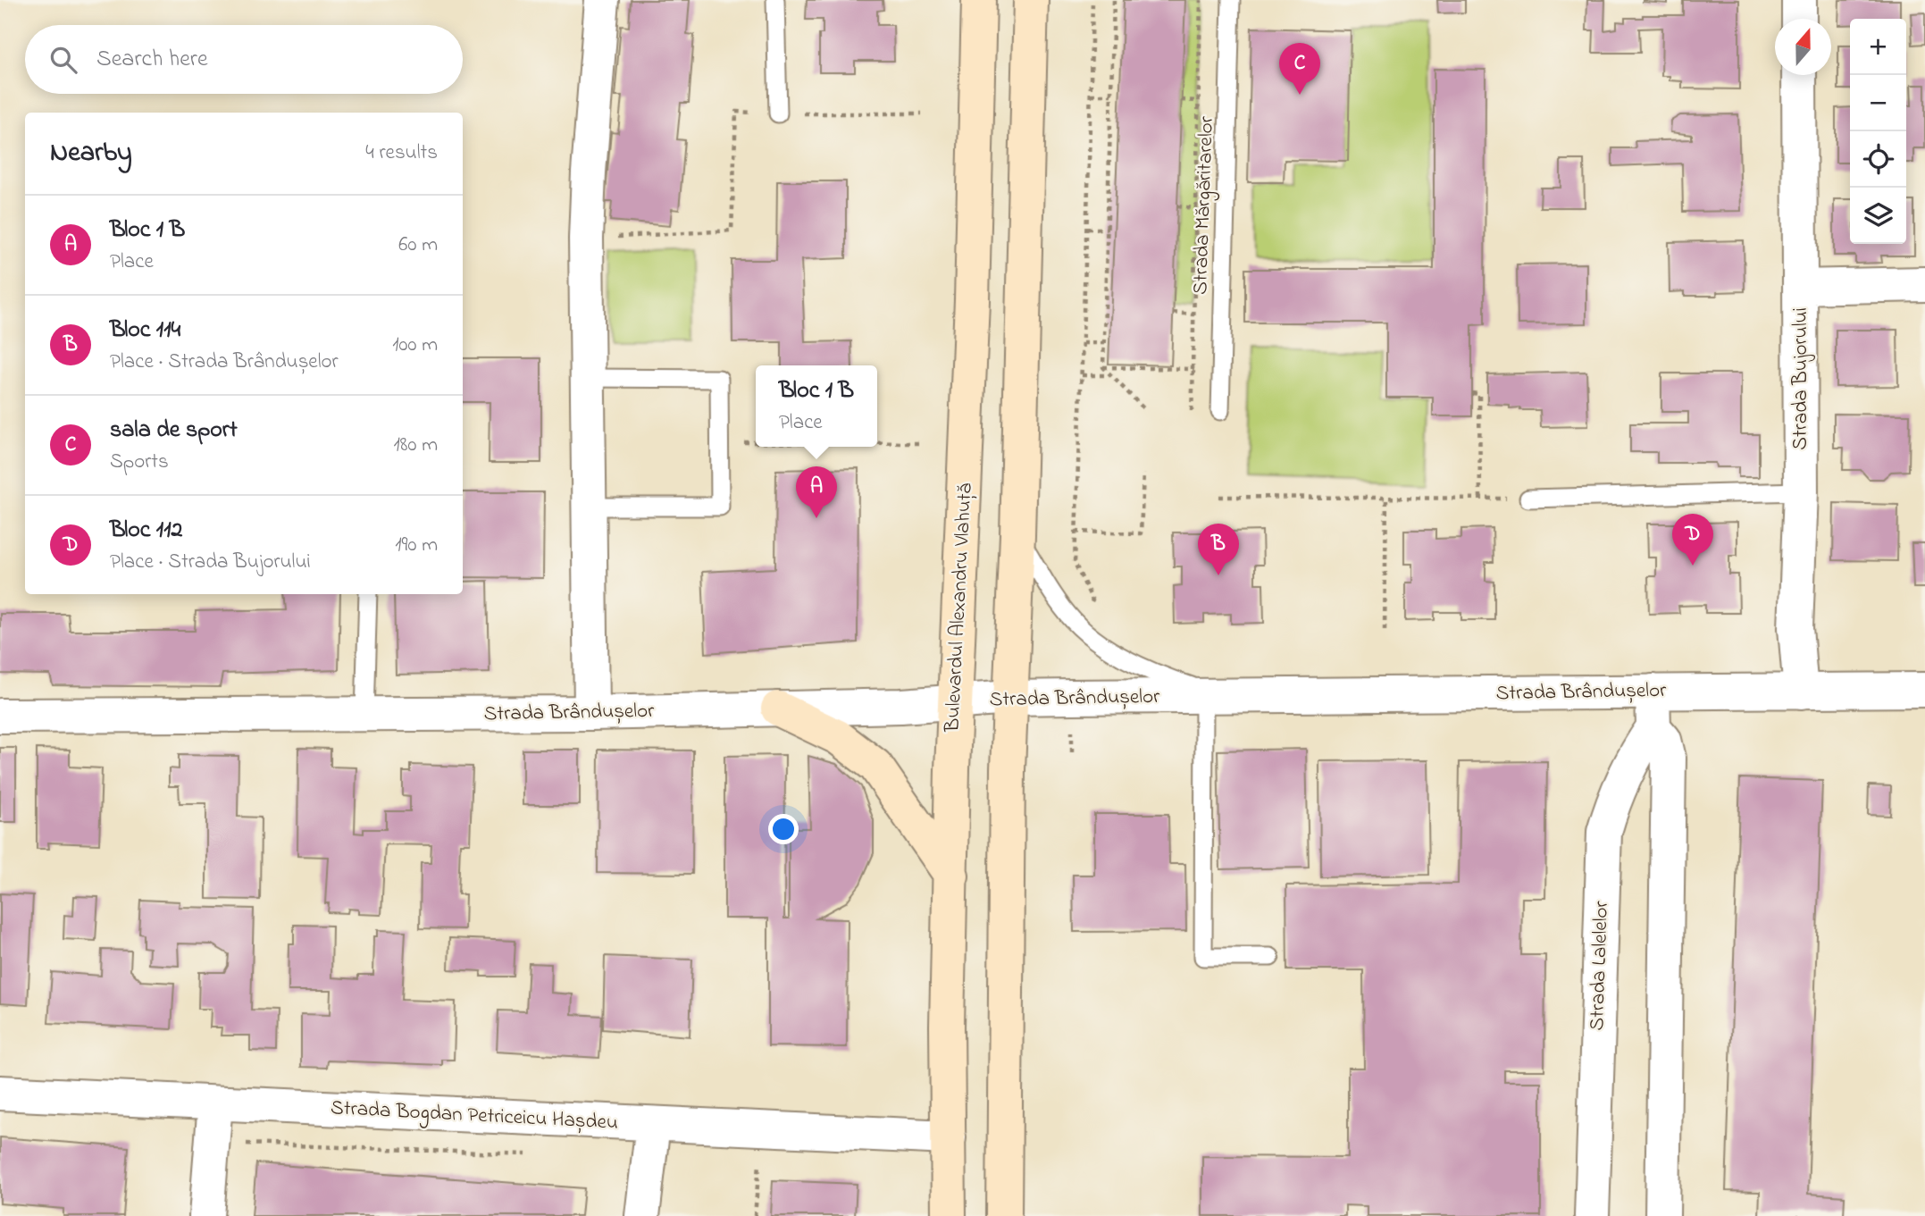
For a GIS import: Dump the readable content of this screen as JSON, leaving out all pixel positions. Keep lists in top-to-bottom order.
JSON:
{
  "streets": {
    "main road": ["Bulevardul Alexandru Vlahuță"],
    "street": [
      "Strada Bujorului",
      "Strada Brândușelor",
      "Strada Lalelelor",
      "Strada Bogdan Petriceicu Hașdeu"
    ],
    "lane": ["Strada Mărgăritarelor"]
  },
  "crossings": [
    ["Strada Bujorului", "Strada Brândușelor"],
    ["Bulevardul Alexandru Vlahuță", "Strada Brândușelor"],
    ["Bulevardul Alexandru Vlahuță", "Strada Bogdan Petriceicu Hașdeu"]
  ],
  "north": "top",
  "page": {
    "map_buttons": ["+", "−"],
    "search": "Search here",
    "pins": [
      "C",
      "A",
      "D",
      "B"
    ],
    "heading": ["Nearby", "4 results"],
    "list": [
      {
        "mark": "A",
        "name": "Bloc 1 B",
        "note": "Place",
        "value": "60 m"
      },
      {
        "mark": "B",
        "name": "Bloc 114",
        "note": "Place · Strada Brândușelor",
        "value": "100 m"
      },
      {
        "mark": "C",
        "name": "sala de sport",
        "note": "Sports",
        "value": "180 m"
      },
      {
        "mark": "D",
        "name": "Bloc 112",
        "note": "Place · Strada Bujorului",
        "value": "190 m"
      }
    ],
    "popup": ["Bloc 1 B", "Place"]
  }
}
